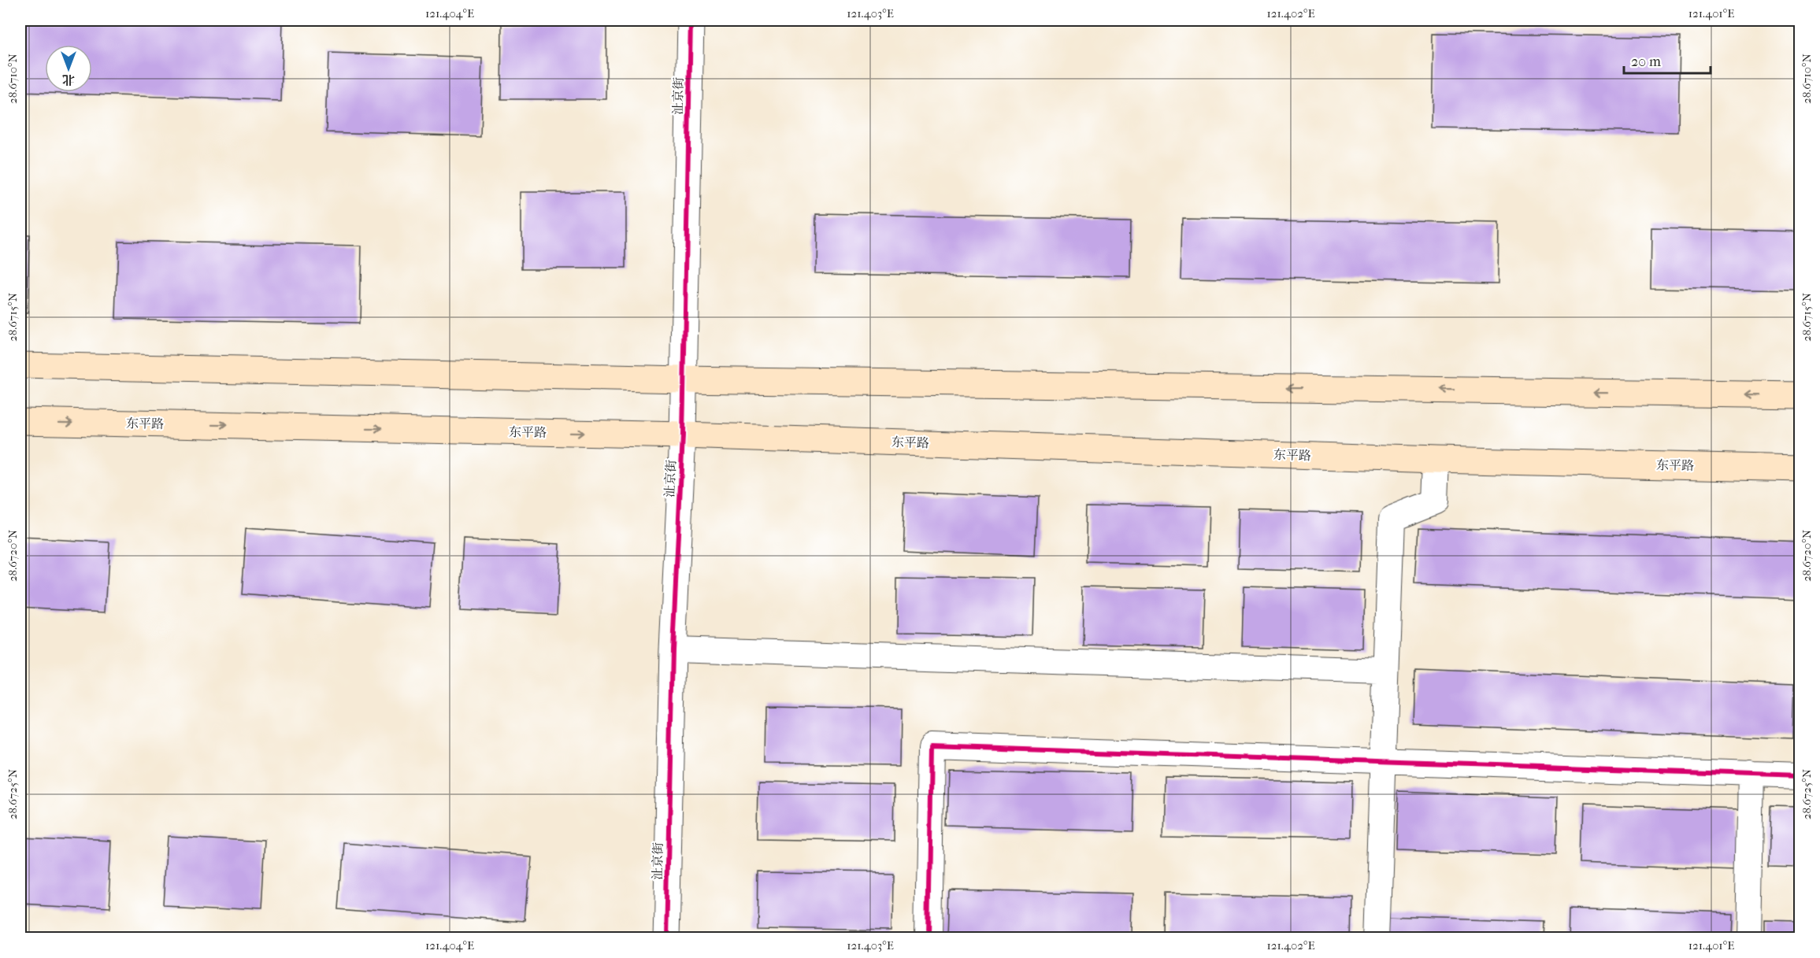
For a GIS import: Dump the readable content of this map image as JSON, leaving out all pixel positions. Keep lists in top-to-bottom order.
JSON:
{
  "streets": {
    "main road": ["东平路"],
    "street": ["沚京街"]
  },
  "crossings": [
    ["沚京街", "东平路"]
  ],
  "scale_bar": "20 m",
  "north": "bottom",
  "coordinates": [
    "121.404°E",
    "121.403°E",
    "121.402°E",
    "121.401°E",
    "28.6710°N",
    "28.6715°N",
    "28.6720°N",
    "28.6725°N"
  ]
}
